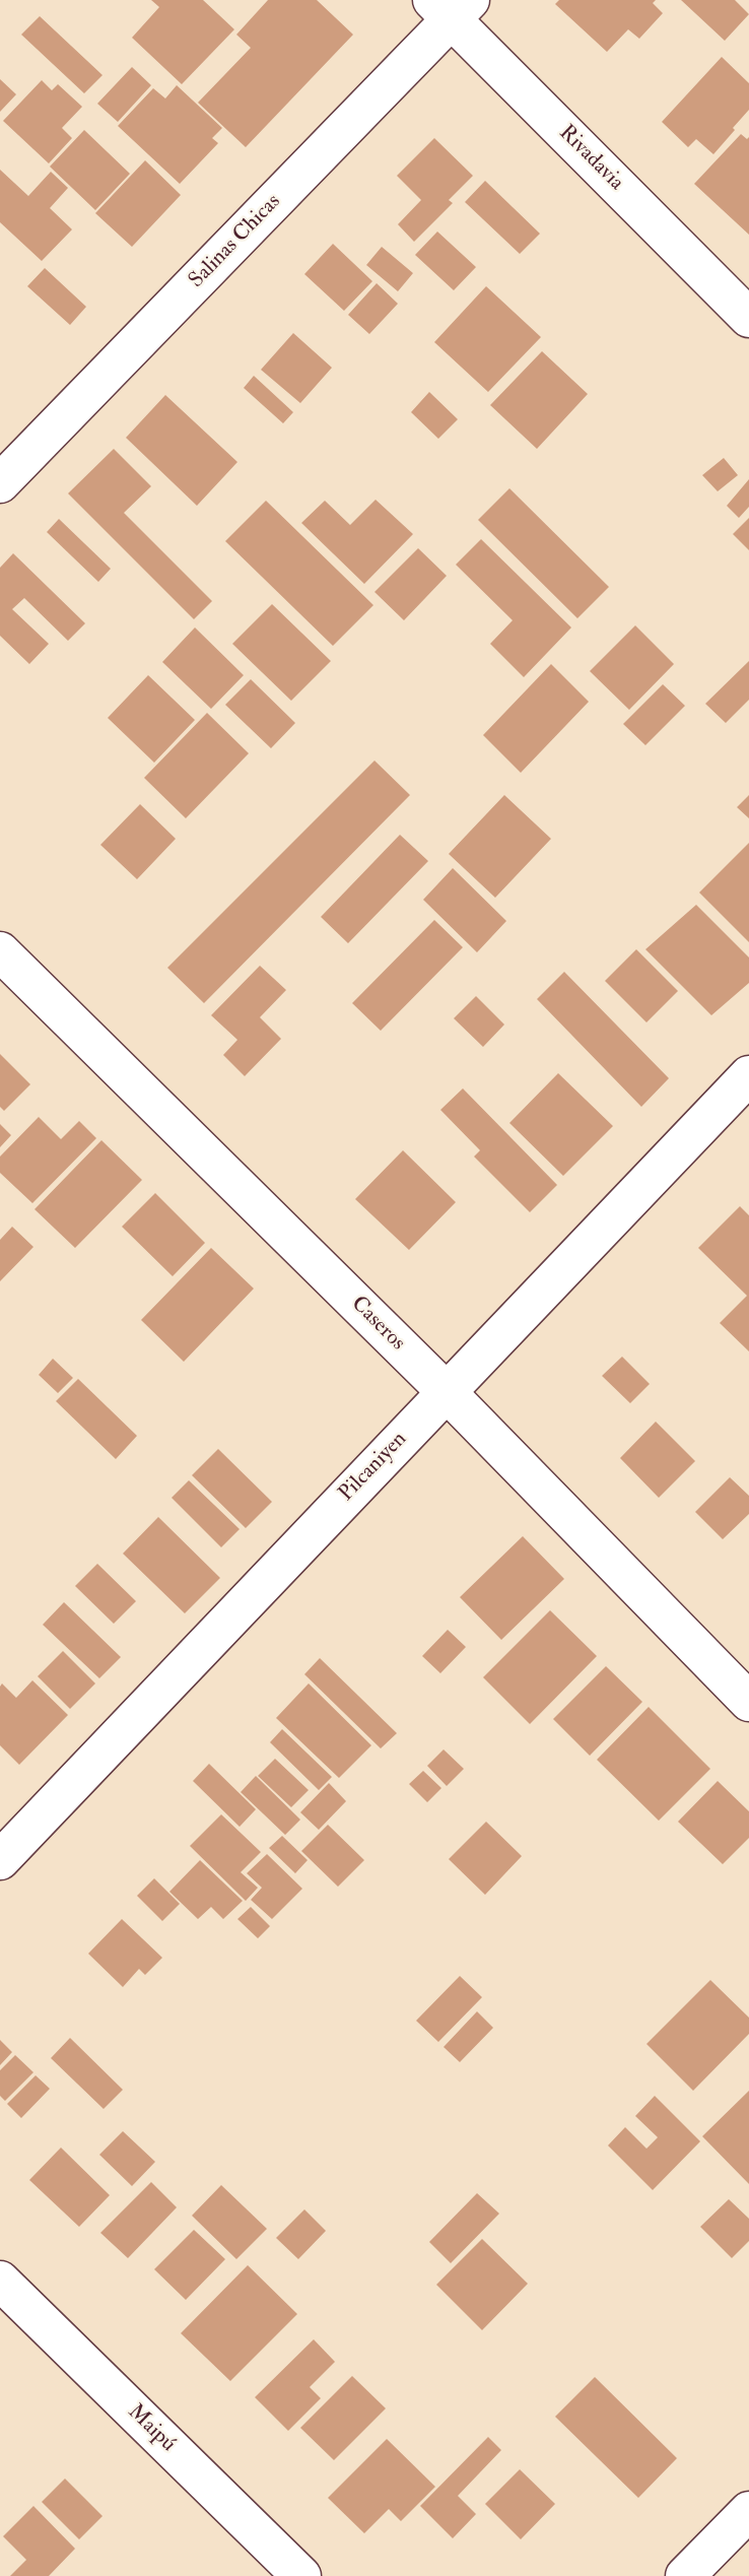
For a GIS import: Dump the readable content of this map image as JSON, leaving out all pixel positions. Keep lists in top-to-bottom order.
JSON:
{
  "streets": {
    "street": [
      "Rivadavia",
      "Salinas Chicas",
      "Caseros",
      "Pilcaniyen",
      "Maipú"
    ]
  },
  "crossings": [
    ["Rivadavia", "Salinas Chicas"],
    ["Caseros", "Pilcaniyen"]
  ]
}
